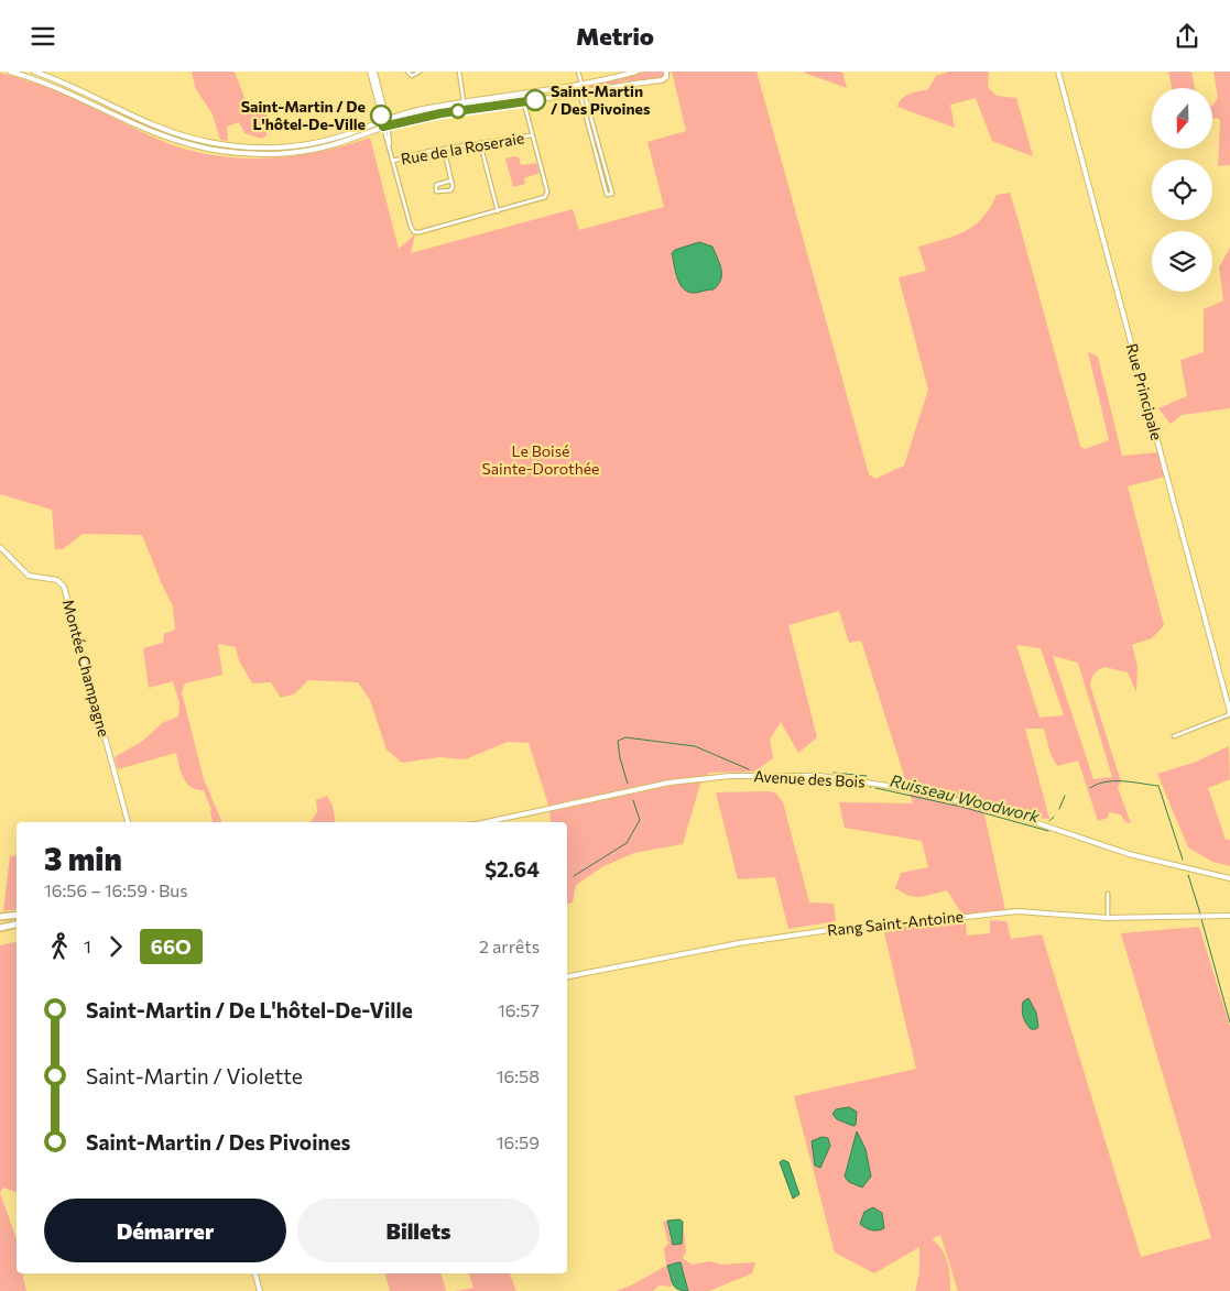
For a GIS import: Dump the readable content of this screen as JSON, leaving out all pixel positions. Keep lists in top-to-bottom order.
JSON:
{
  "streets": {
    "street": [
      "Rue de la Roseraie",
      "Rue Principale",
      "Montée Champagne",
      "Avenue des Bois",
      "Rang Saint-Antoine"
    ]
  },
  "water": ["Ruisseau Woodwork"],
  "parks": ["Le Boisé Sainte-Dorothée"],
  "places": ["Saint-Martin / Des Pivoines", "Saint-Martin / De L'hôtel-De-Ville"],
  "lines": ["bus line 66O"],
  "north": "bottom",
  "page": {
    "header": "Metrio",
    "heading": ["3 min", "16:56 – 16:59 · Bus", "$2.64"],
    "legs": ["1", "66O", "2 arrêts"],
    "list": [
      {
        "name": "Saint-Martin / De L'hôtel-De-Ville",
        "value": "16:57"
      },
      {
        "name": "Saint-Martin / Violette",
        "value": "16:58"
      },
      {
        "name": "Saint-Martin / Des Pivoines",
        "value": "16:59"
      }
    ],
    "buttons": ["Démarrer", "Billets"]
  }
}
